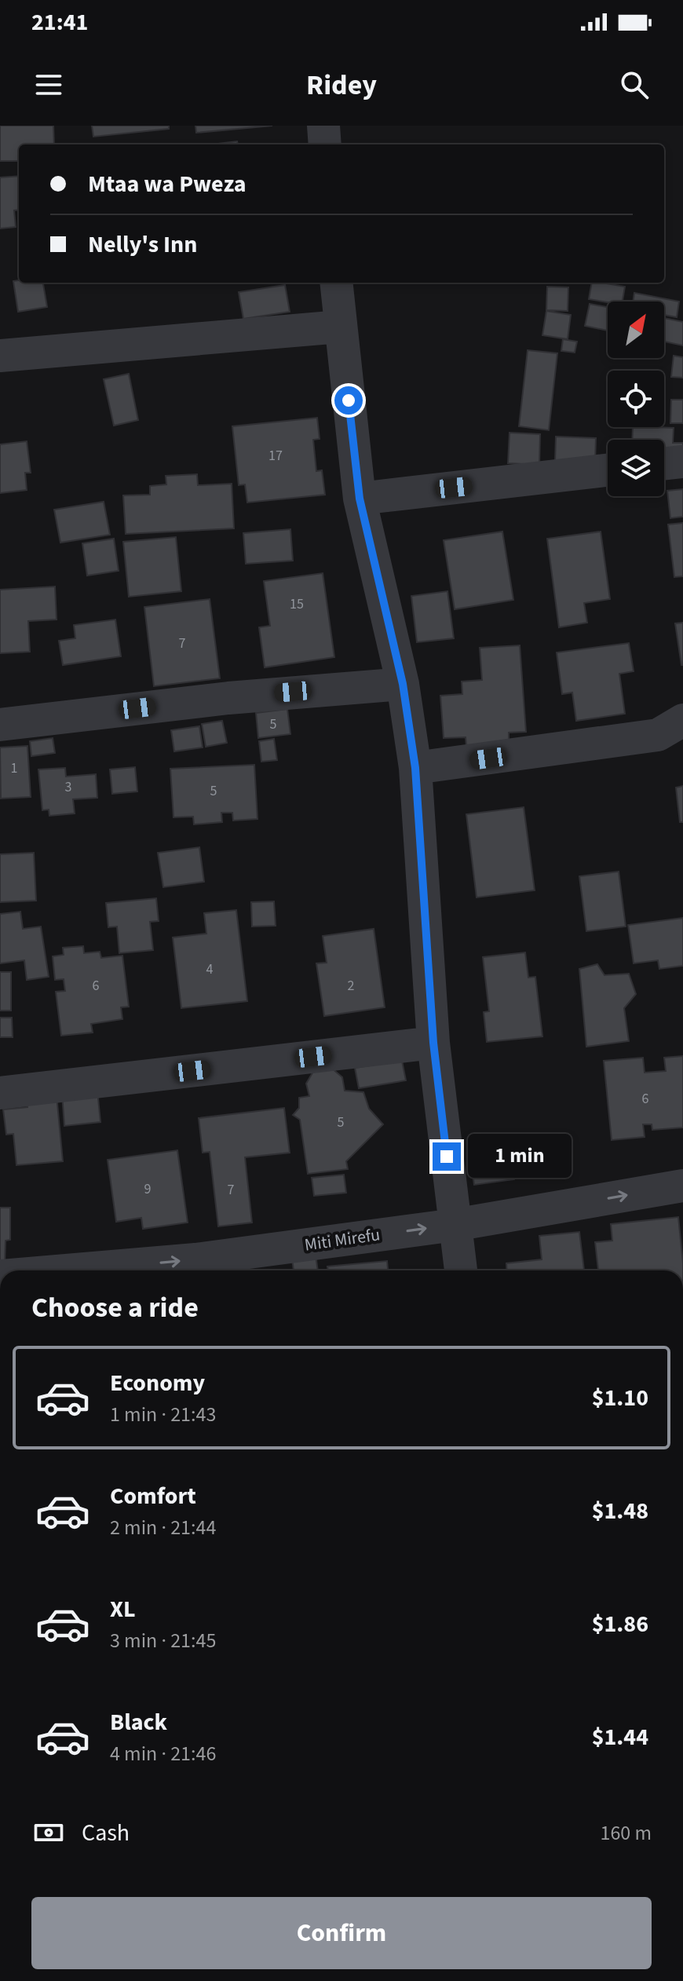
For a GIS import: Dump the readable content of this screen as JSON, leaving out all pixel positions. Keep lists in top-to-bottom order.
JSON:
{
  "streets": {
    "street": ["Miti Mirefu"]
  },
  "house_numbers": [
    "17",
    "15",
    "7",
    "5",
    "1",
    "3",
    "5",
    "4",
    "6",
    "2",
    "6",
    "5",
    "9",
    "7"
  ],
  "north": "top right",
  "page": {
    "status": "21:41",
    "header": "Ridey",
    "banner": ["Mtaa wa Pweza", "Nelly's Inn"],
    "bubble": "1 min",
    "heading": "Choose a ride",
    "list": [
      {
        "name": "Economy",
        "note": "1 min · 21:43",
        "value": "$1.10"
      },
      {
        "name": "Comfort",
        "note": "2 min · 21:44",
        "value": "$1.48"
      },
      {
        "name": "XL",
        "note": "3 min · 21:45",
        "value": "$1.86"
      },
      {
        "name": "Black",
        "note": "4 min · 21:46",
        "value": "$1.44"
      }
    ],
    "pay": ["Cash", "160 m"],
    "buttons": "Confirm"
  }
}
